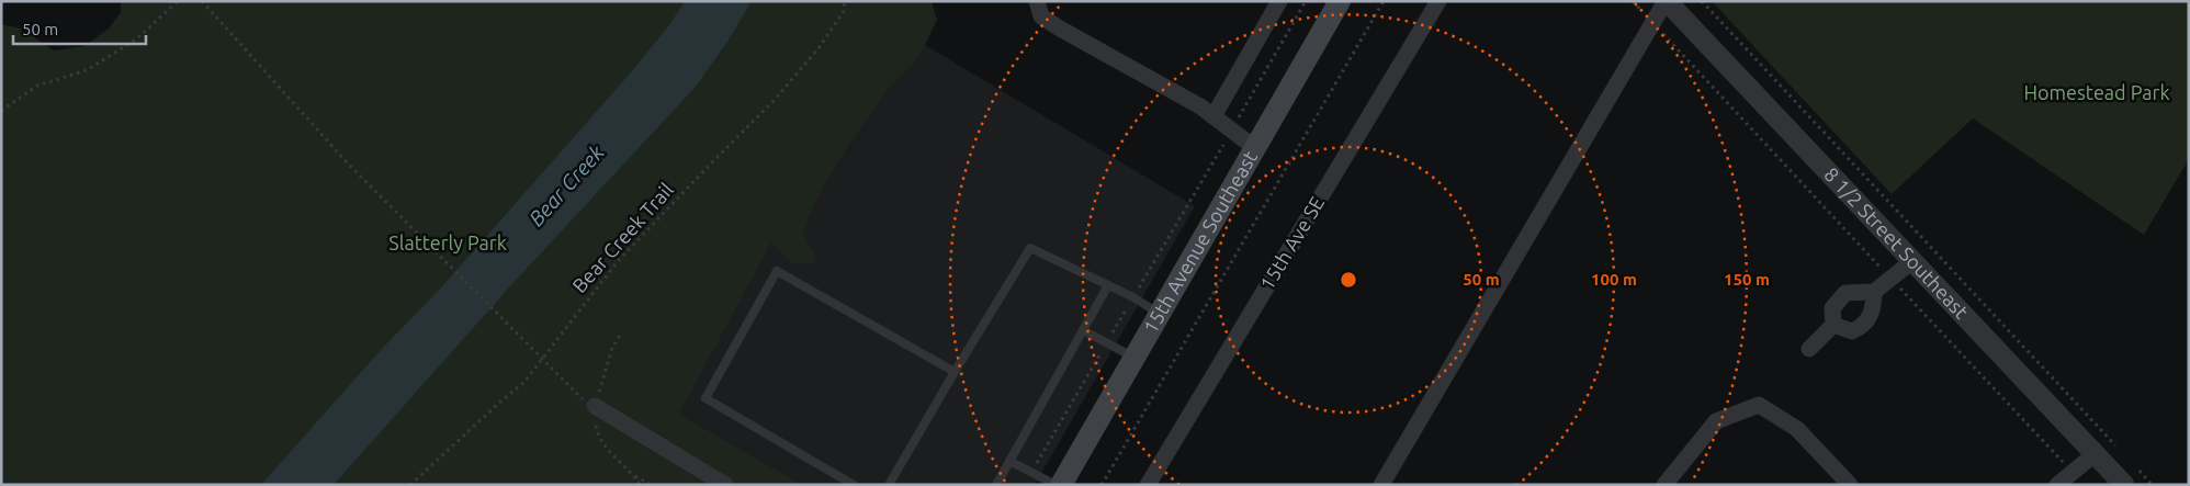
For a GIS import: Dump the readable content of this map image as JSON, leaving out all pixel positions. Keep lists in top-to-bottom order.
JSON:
{
  "streets": {
    "main road": ["15th Avenue Southeast"],
    "street": ["8 1/2 Street Southeast", "15th Ave SE"],
    "path": ["Bear Creek Trail"]
  },
  "water": ["Bear Creek"],
  "parks": ["Homestead Park", "Slatterly Park"],
  "scale_bar": "50 m",
  "rings": ["50 m", "100 m", "150 m"]
}
